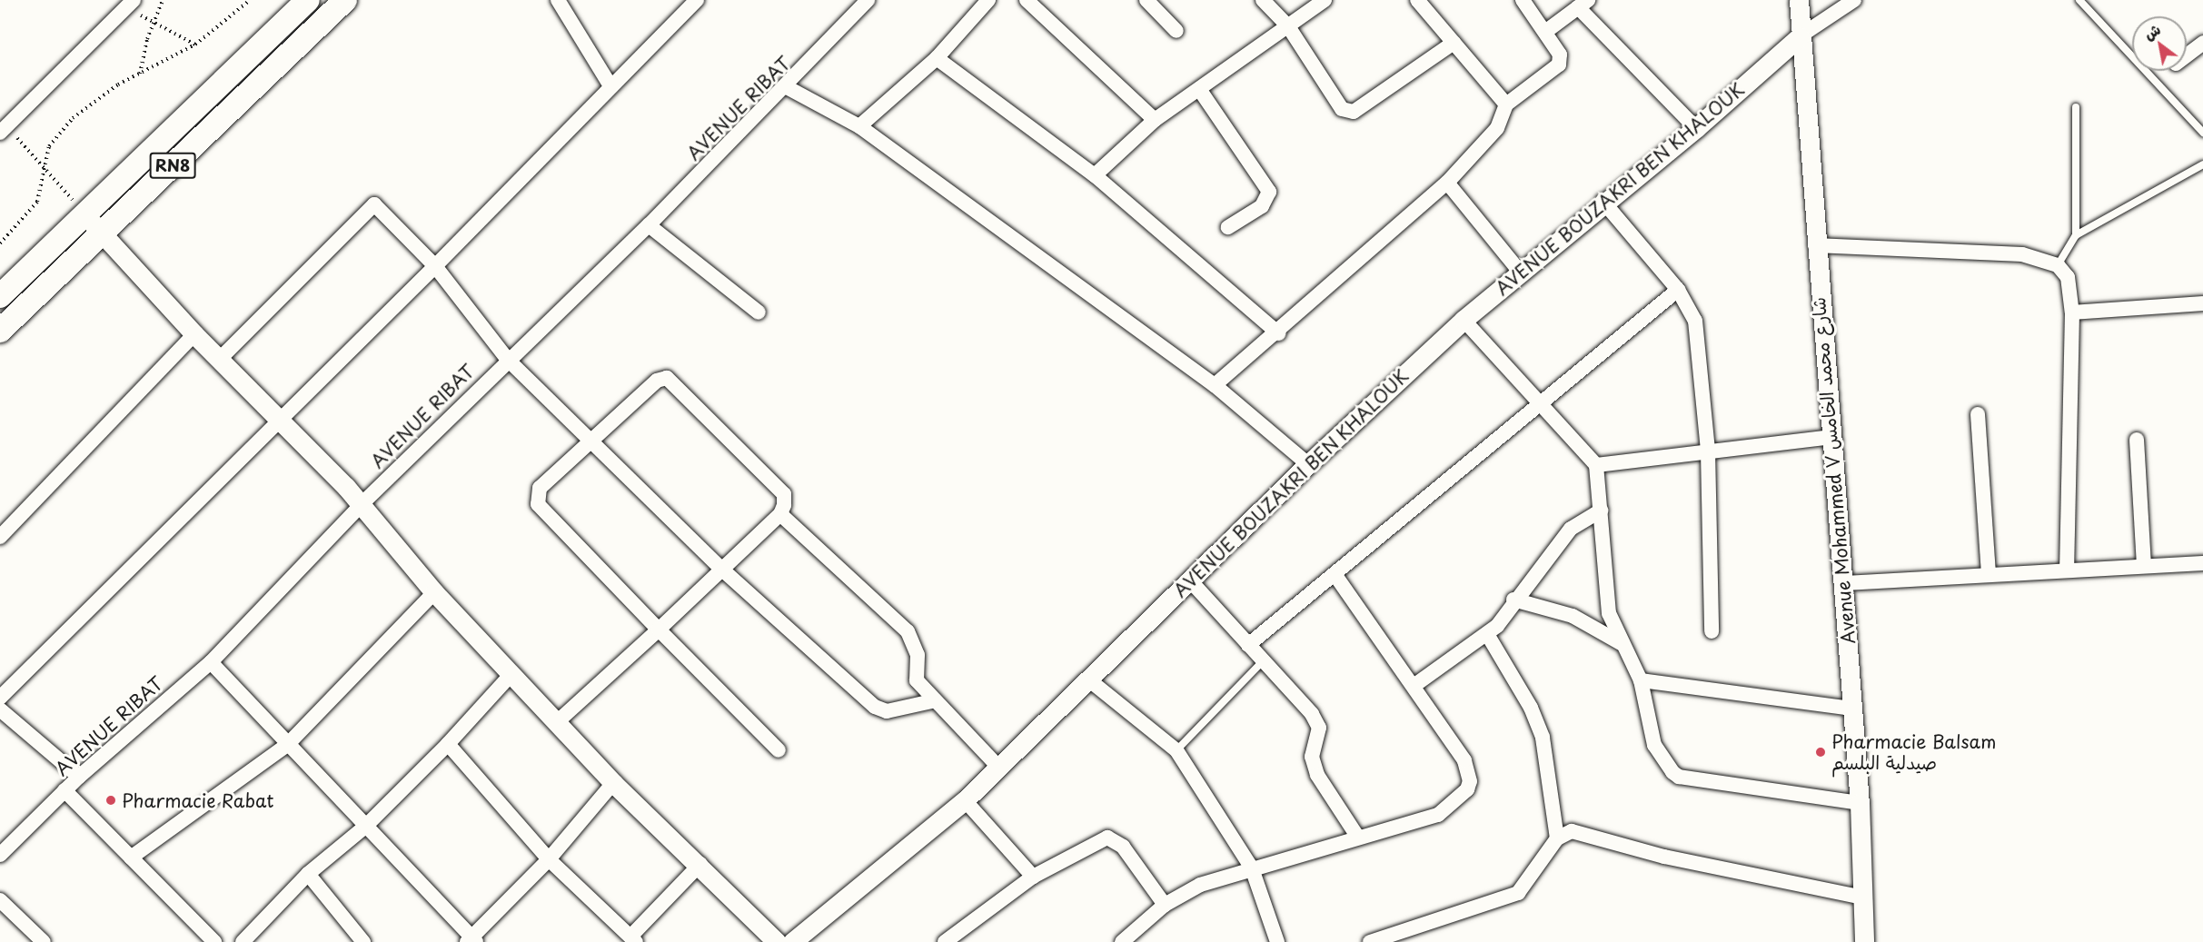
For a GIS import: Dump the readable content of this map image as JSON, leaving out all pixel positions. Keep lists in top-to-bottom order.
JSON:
{
  "streets": {
    "main road": ["RN8"],
    "street": ["AVENUE RIBAT", "AVENUE BOUZAKRI BEN KHALOUK", "Avenue Mohammed V شارع محمد الخامس"]
  },
  "crossings": [
    ["AVENUE BOUZAKRI BEN KHALOUK", "Avenue Mohammed V شارع محمد الخامس"]
  ],
  "places": ["Pharmacie Balsam صيدلية البلسم", "Pharmacie Rabat"],
  "north": "top left"
}
